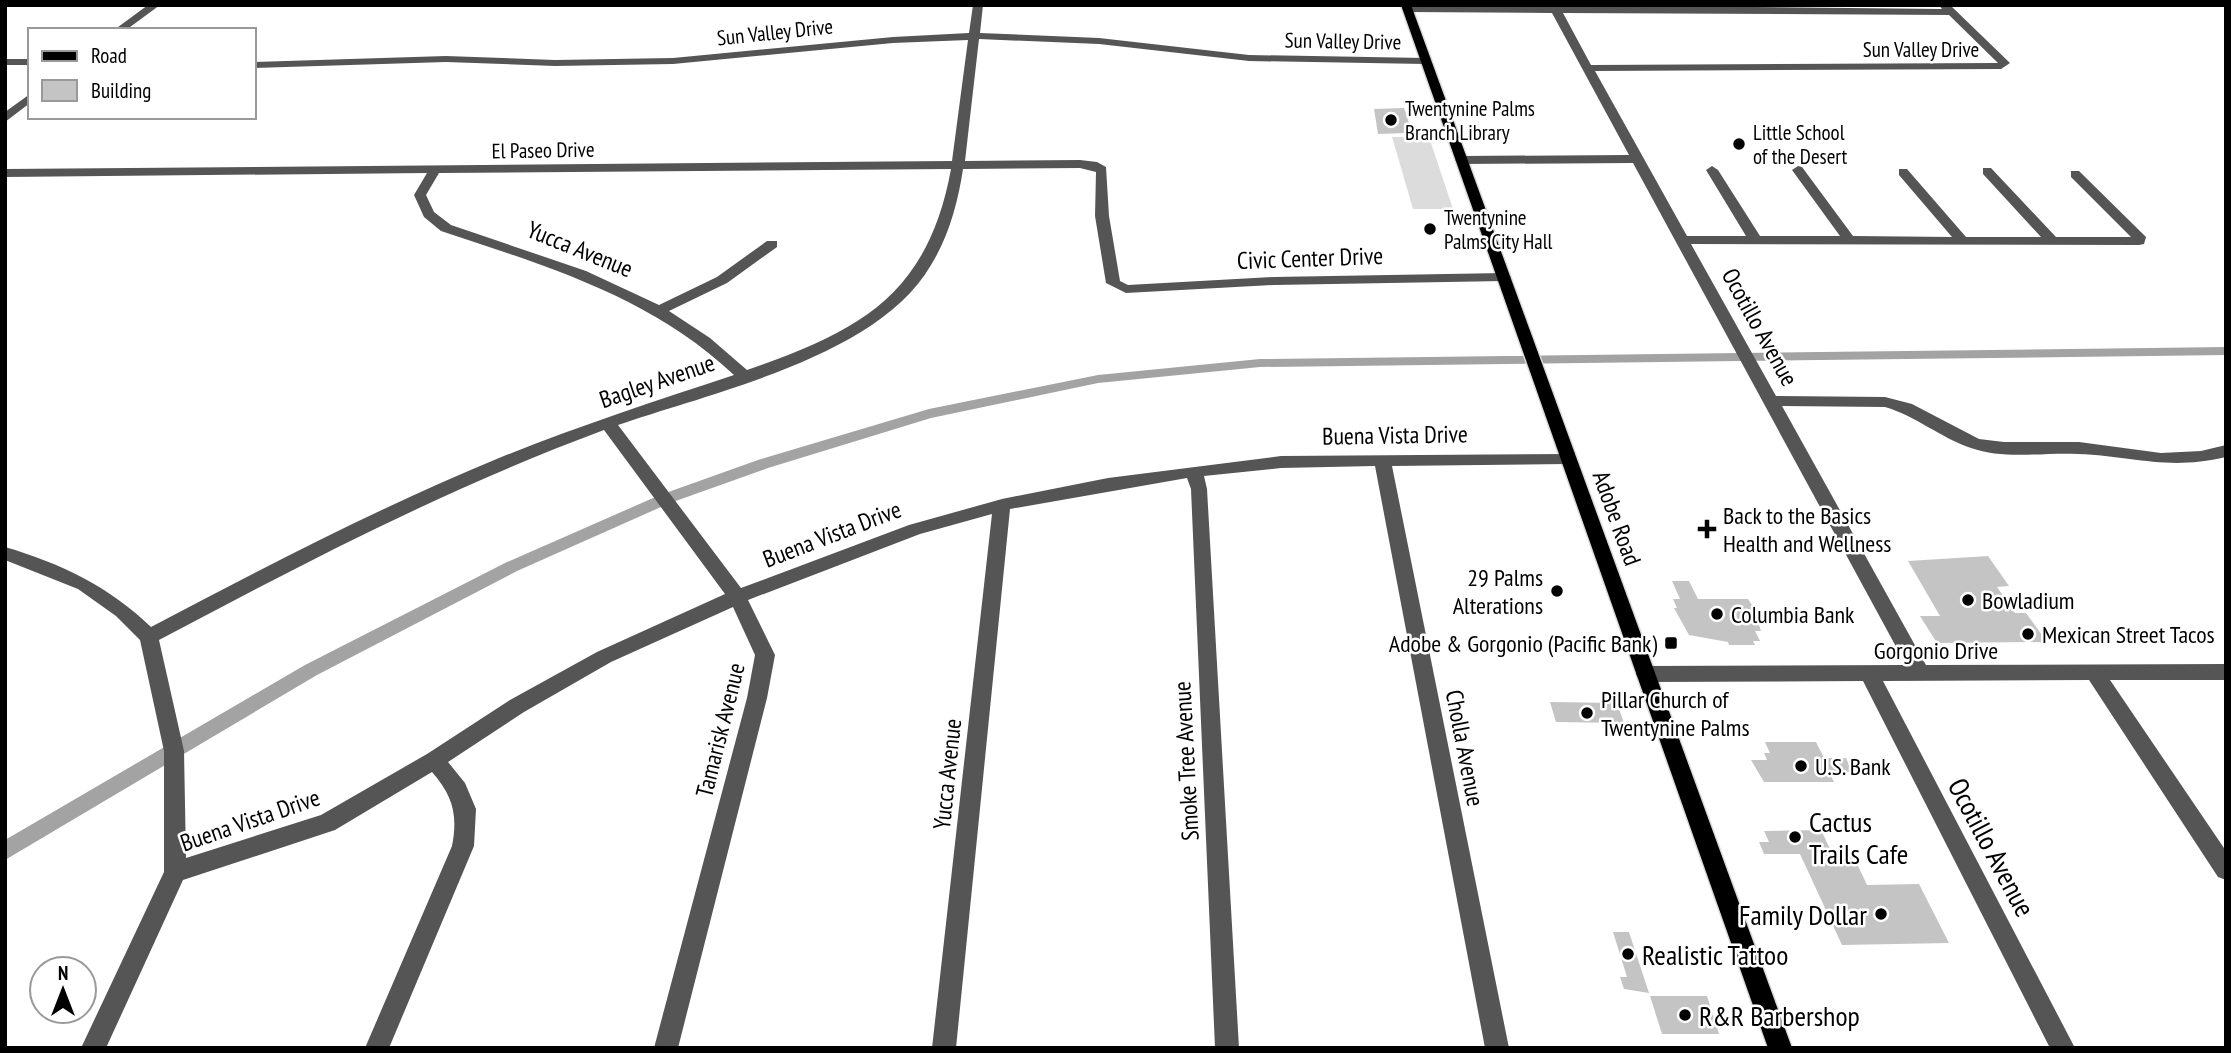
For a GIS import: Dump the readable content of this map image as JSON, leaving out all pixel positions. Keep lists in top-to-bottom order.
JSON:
{
  "streets": {
    "main road": ["Adobe Road"],
    "street": [
      "Sun Valley Drive",
      "El Paseo Drive",
      "Yucca Avenue",
      "Civic Center Drive",
      "Ocotillo Avenue",
      "Bagley Avenue",
      "Buena Vista Drive",
      "Gorgonio Drive",
      "Tamarisk Avenue",
      "Cholla Avenue",
      "Smoke Tree Avenue"
    ]
  },
  "crossings": [
    ["Sun Valley Drive", "Ocotillo Avenue"],
    ["Sun Valley Drive", "Bagley Avenue"],
    ["Sun Valley Drive", "Adobe Road"],
    ["El Paseo Drive", "Yucca Avenue"],
    ["El Paseo Drive", "Civic Center Drive"],
    ["El Paseo Drive", "Bagley Avenue"],
    ["Yucca Avenue", "Bagley Avenue"],
    ["Yucca Avenue", "Buena Vista Drive"],
    ["Civic Center Drive", "Adobe Road"],
    ["Ocotillo Avenue", "Gorgonio Drive"],
    ["Bagley Avenue", "Tamarisk Avenue"],
    ["Buena Vista Drive", "Adobe Road"],
    ["Buena Vista Drive", "Tamarisk Avenue"],
    ["Buena Vista Drive", "Cholla Avenue"],
    ["Buena Vista Drive", "Smoke Tree Avenue"],
    ["Adobe Road", "Gorgonio Drive"]
  ],
  "places": {
    "other": [
      "Twentynine Palms Branch Library",
      "Little School of the Desert",
      "Twentynine Palms City Hall",
      "29 Palms Alterations",
      "Bowladium",
      "Columbia Bank",
      "Mexican Street Tacos",
      "Pillar Church of Twentynine Palms",
      "U.S. Bank",
      "Cactus Trails Cafe",
      "Family Dollar",
      "Realistic Tattoo",
      "R&R Barbershop"
    ],
    "health": ["Back to the Basics Health and Wellness"],
    "transit": ["Adobe & Gorgonio (Pacific Bank)"]
  },
  "legend": ["Road", "Building"],
  "north": "top"
}
